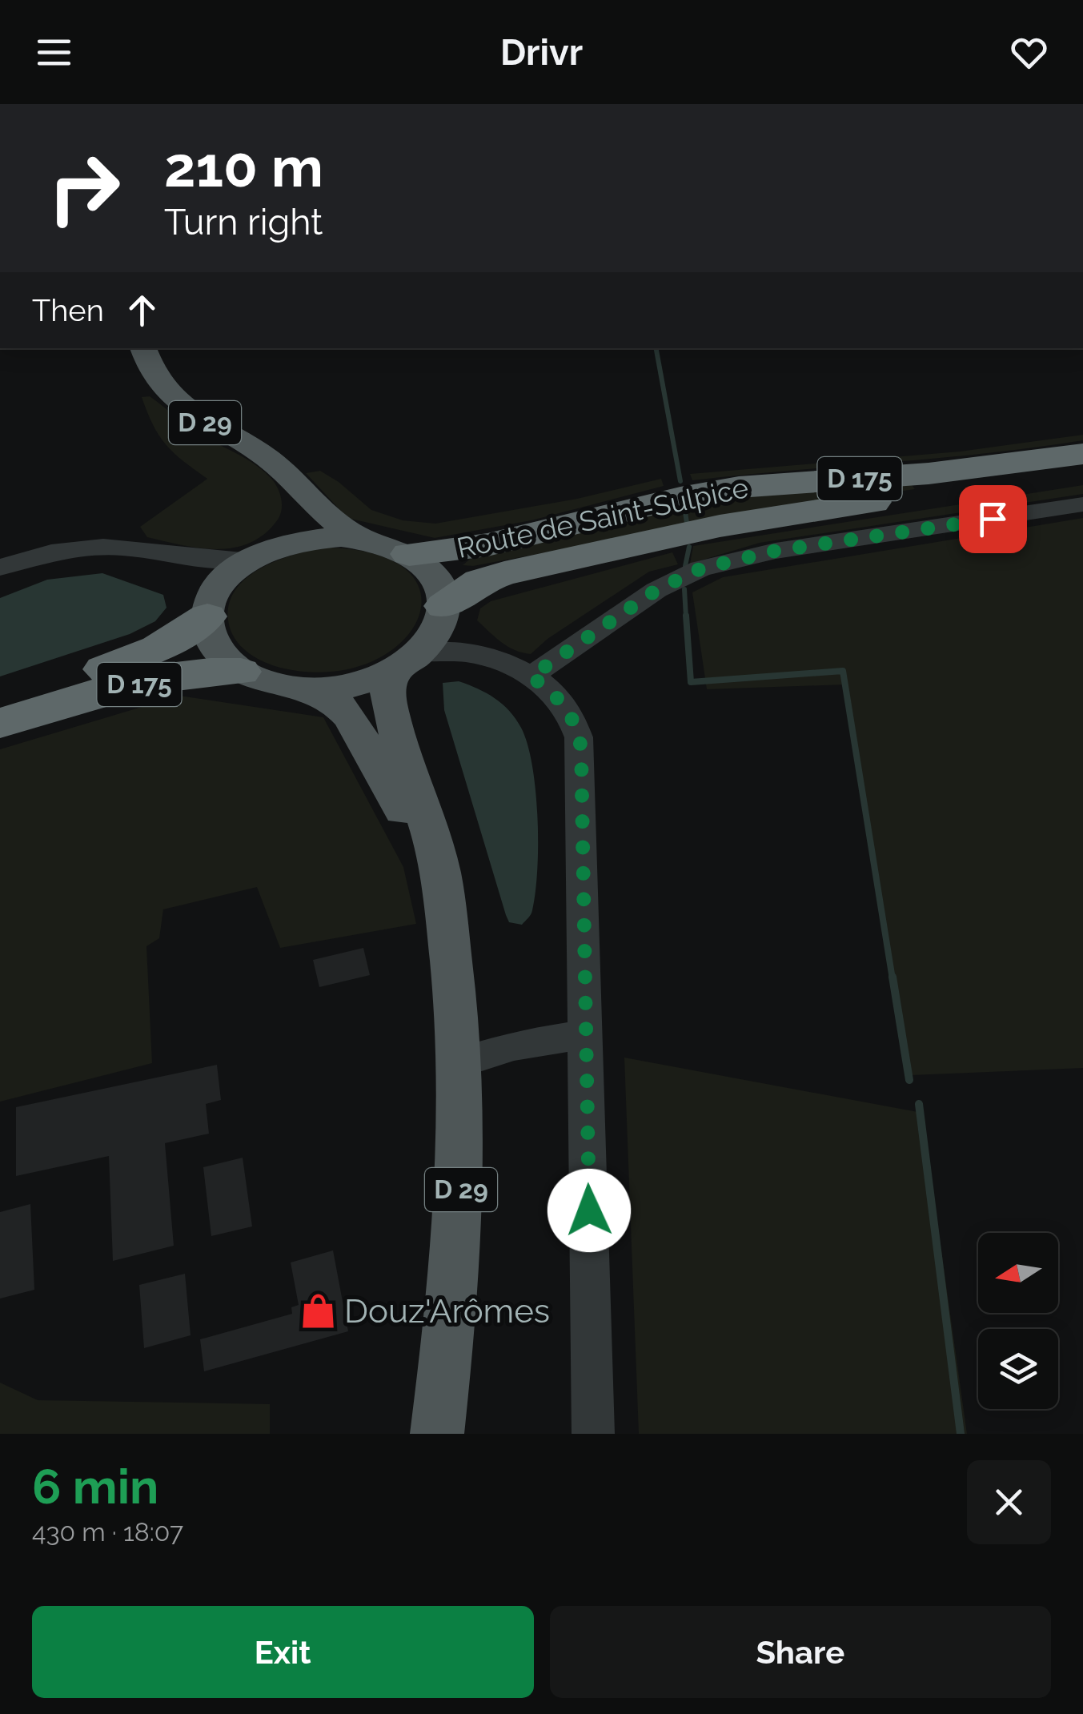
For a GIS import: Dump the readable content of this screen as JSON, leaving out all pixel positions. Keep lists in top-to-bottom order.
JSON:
{
  "streets": {
    "highway": ["D 175", "Route de Saint-Sulpice"],
    "main road": ["D 29"]
  },
  "crossings": [
    ["D 29", "D 175"],
    ["D 29", "Route de Saint-Sulpice"],
    ["D 175", "Route de Saint-Sulpice"]
  ],
  "places": {
    "shop": ["Douz'Arômes"]
  },
  "north": "left",
  "page": {
    "header": "Drivr",
    "turn": ["210 m", "Turn right"],
    "then": "Then",
    "heading": ["6 min", "430 m · 18:07"],
    "buttons": ["Exit", "Share"]
  }
}
